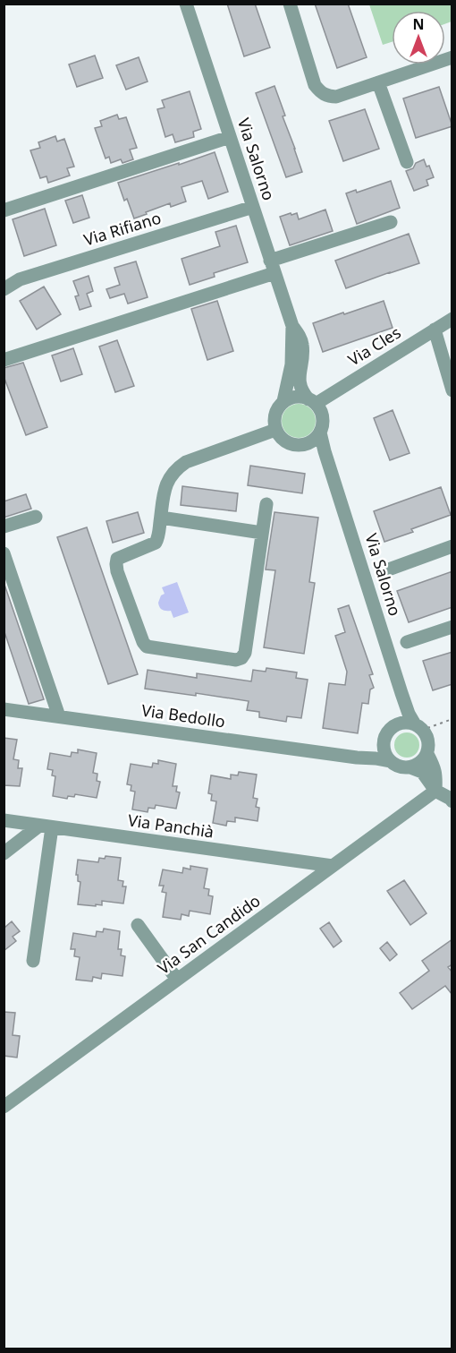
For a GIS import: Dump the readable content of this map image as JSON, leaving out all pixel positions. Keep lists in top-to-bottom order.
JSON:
{
  "streets": {
    "street": [
      "Via Salorno",
      "Via Rifiano",
      "Via Cles",
      "Via Bedollo",
      "Via Panchià",
      "Via San Candido"
    ]
  },
  "crossings": [
    ["Via Salorno", "Via Rifiano"],
    ["Via Salorno", "Via Cles"],
    ["Via Salorno", "Via Bedollo"],
    ["Via Panchià", "Via San Candido"]
  ],
  "north": "top"
}
